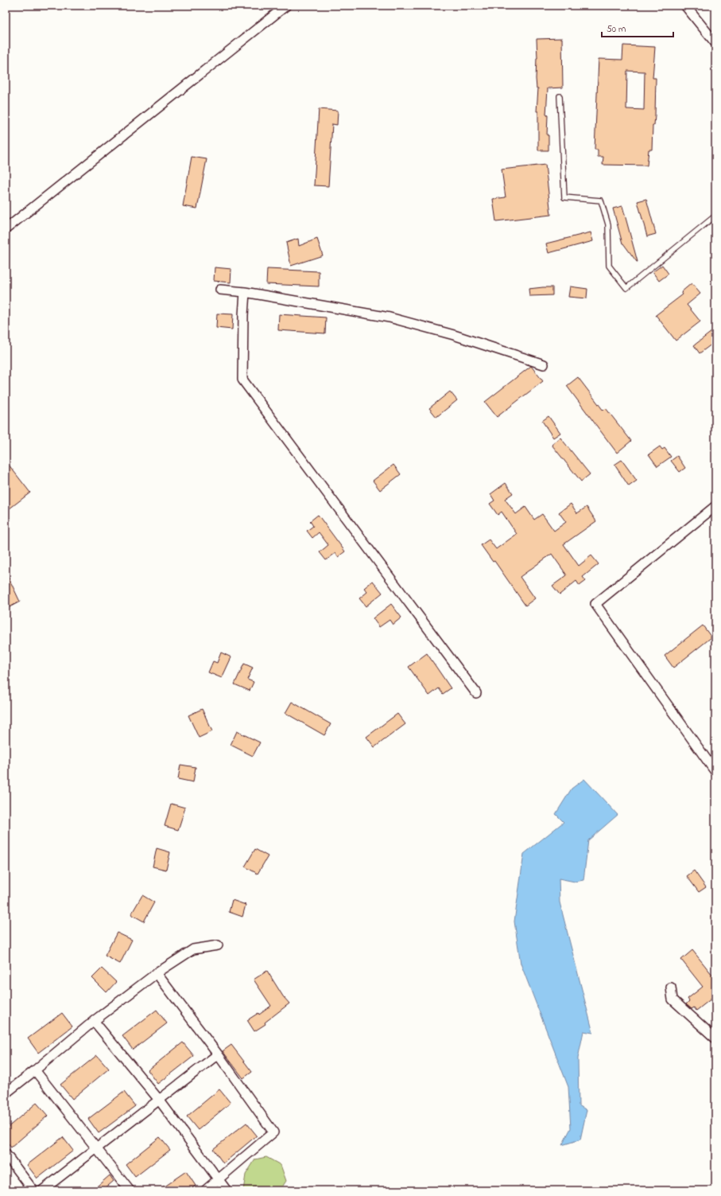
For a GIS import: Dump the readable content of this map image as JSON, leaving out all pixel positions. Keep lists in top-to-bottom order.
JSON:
{
  "scale_bar": "50 m"
}
